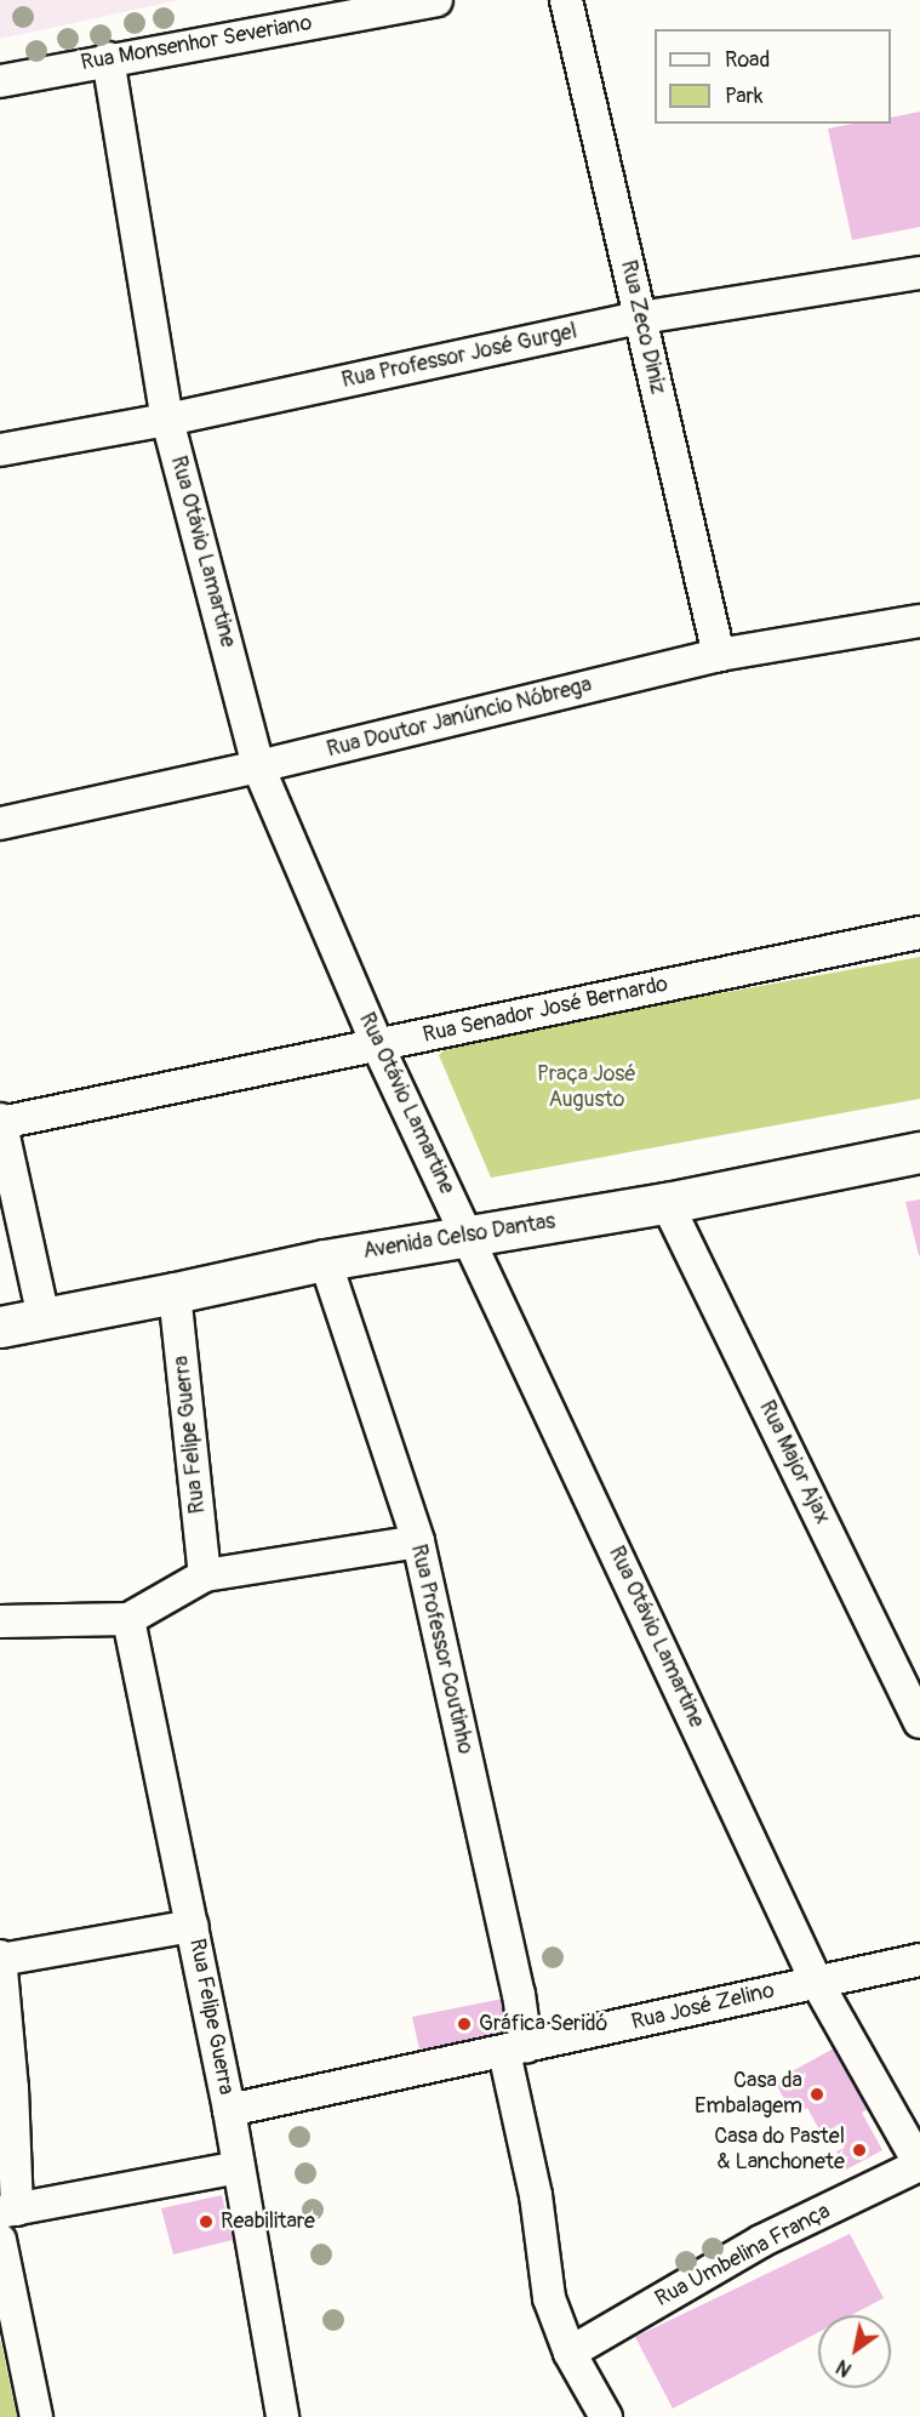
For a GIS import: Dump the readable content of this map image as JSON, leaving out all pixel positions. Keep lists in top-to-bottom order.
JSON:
{
  "streets": {
    "main road": ["Avenida Celso Dantas"],
    "street": [
      "Rua Monsenhor Severiano",
      "Rua Zeco Diniz",
      "Rua Professor José Gurgel",
      "Rua Otávio Lamartine",
      "Rua Doutor Janúncio Nóbrega",
      "Rua Senador José Bernardo",
      "Rua Felipe Guerra",
      "Rua Major Ajax",
      "Rua Professor Coutinho",
      "Rua José Zelino",
      "Rua Umbelina França"
    ]
  },
  "crossings": [
    ["Rua Monsenhor Severiano", "Rua Otávio Lamartine"],
    ["Rua Zeco Diniz", "Rua Professor José Gurgel"],
    ["Rua Zeco Diniz", "Rua Doutor Janúncio Nóbrega"],
    ["Rua Professor José Gurgel", "Rua Otávio Lamartine"],
    ["Rua Otávio Lamartine", "Rua Doutor Janúncio Nóbrega"],
    ["Rua Otávio Lamartine", "Rua Senador José Bernardo"],
    ["Rua Otávio Lamartine", "Avenida Celso Dantas"],
    ["Rua Otávio Lamartine", "Rua José Zelino"],
    ["Rua Otávio Lamartine", "Rua Umbelina França"],
    ["Avenida Celso Dantas", "Rua Felipe Guerra"],
    ["Avenida Celso Dantas", "Rua Major Ajax"],
    ["Avenida Celso Dantas", "Rua Professor Coutinho"],
    ["Rua Felipe Guerra", "Rua José Zelino"],
    ["Rua Professor Coutinho", "Rua José Zelino"],
    ["Rua Professor Coutinho", "Rua Umbelina França"]
  ],
  "parks": ["Praça José Augusto"],
  "places": [
    "Gráfica Seridó",
    "Casa da Embalagem",
    "Casa do Pastel & Lanchonete",
    "Reabilitare"
  ],
  "legend": ["Road", "Park"],
  "north": "bottom left"
}
